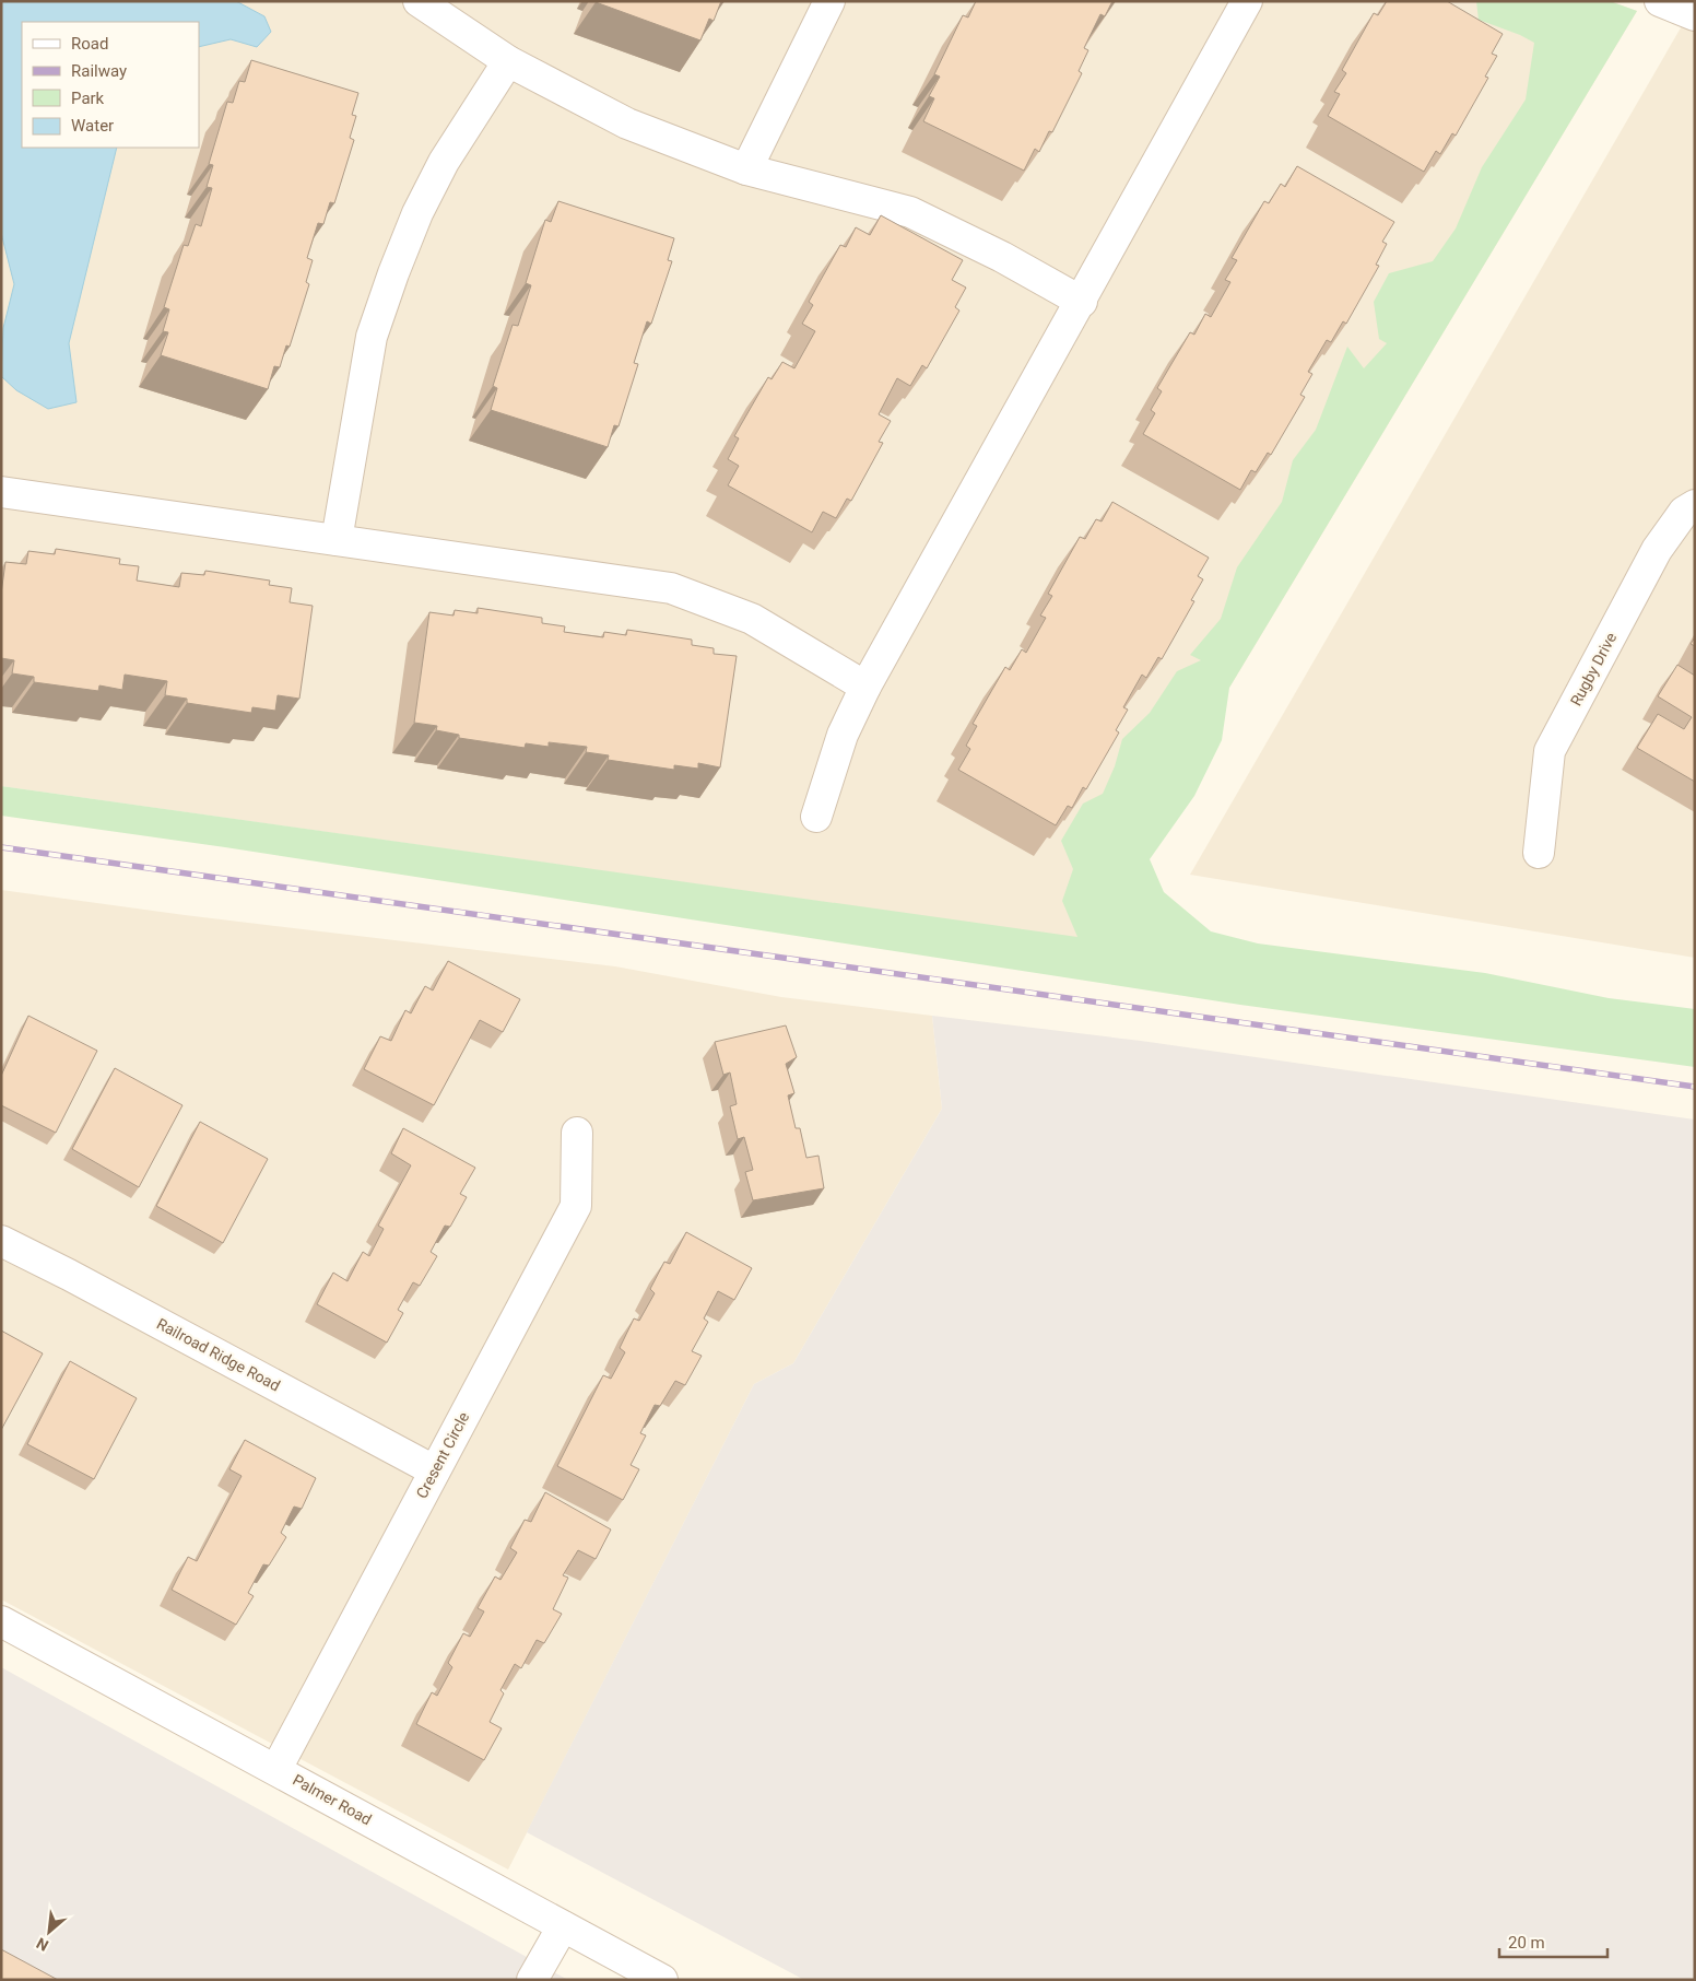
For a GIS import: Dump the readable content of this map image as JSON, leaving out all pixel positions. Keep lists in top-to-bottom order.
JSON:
{
  "streets": {
    "street": [
      "Rugby Drive",
      "Railroad Ridge Road",
      "Cresent Circle",
      "Palmer Road"
    ]
  },
  "crossings": [
    ["Railroad Ridge Road", "Cresent Circle"],
    ["Cresent Circle", "Palmer Road"]
  ],
  "legend": [
    "Road",
    "Railway",
    "Park",
    "Water"
  ],
  "scale_bar": "20 m",
  "north": "bottom left"
}
